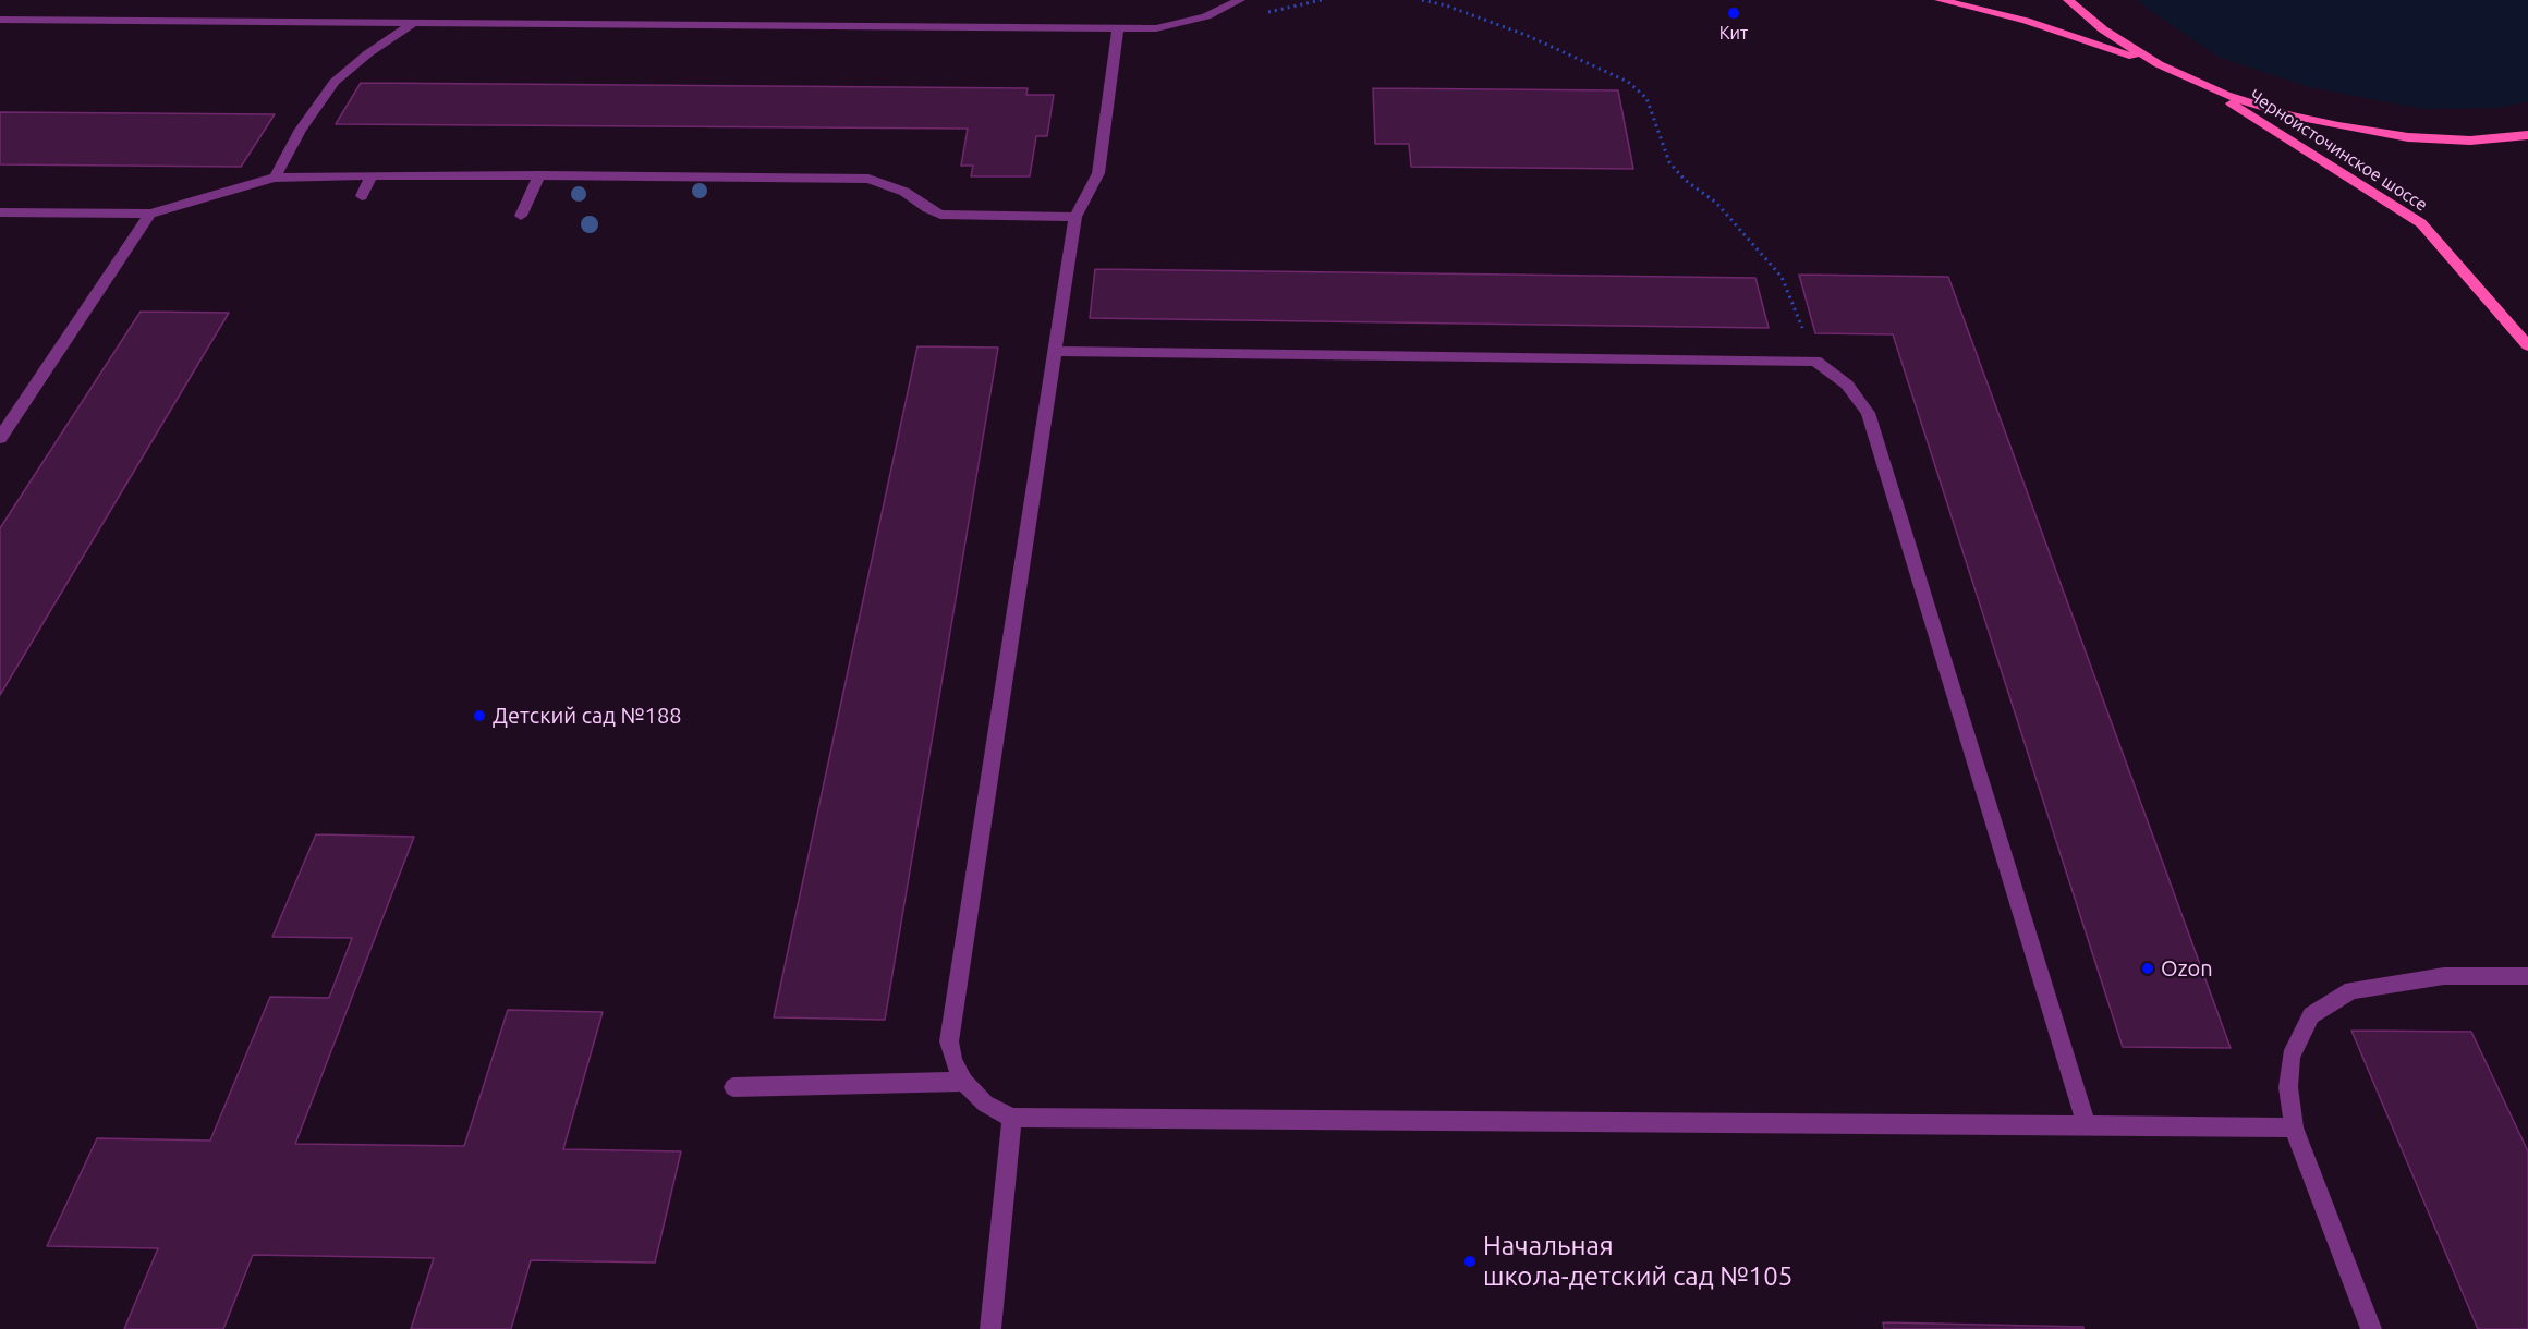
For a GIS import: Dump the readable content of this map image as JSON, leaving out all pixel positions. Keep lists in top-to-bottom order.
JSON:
{
  "streets": {
    "main road": ["Черноисточинское шоссе"]
  },
  "places": [
    "Кит",
    "Детский сад №188",
    "Ozon",
    "Начальная школа-детский сад №105"
  ]
}
